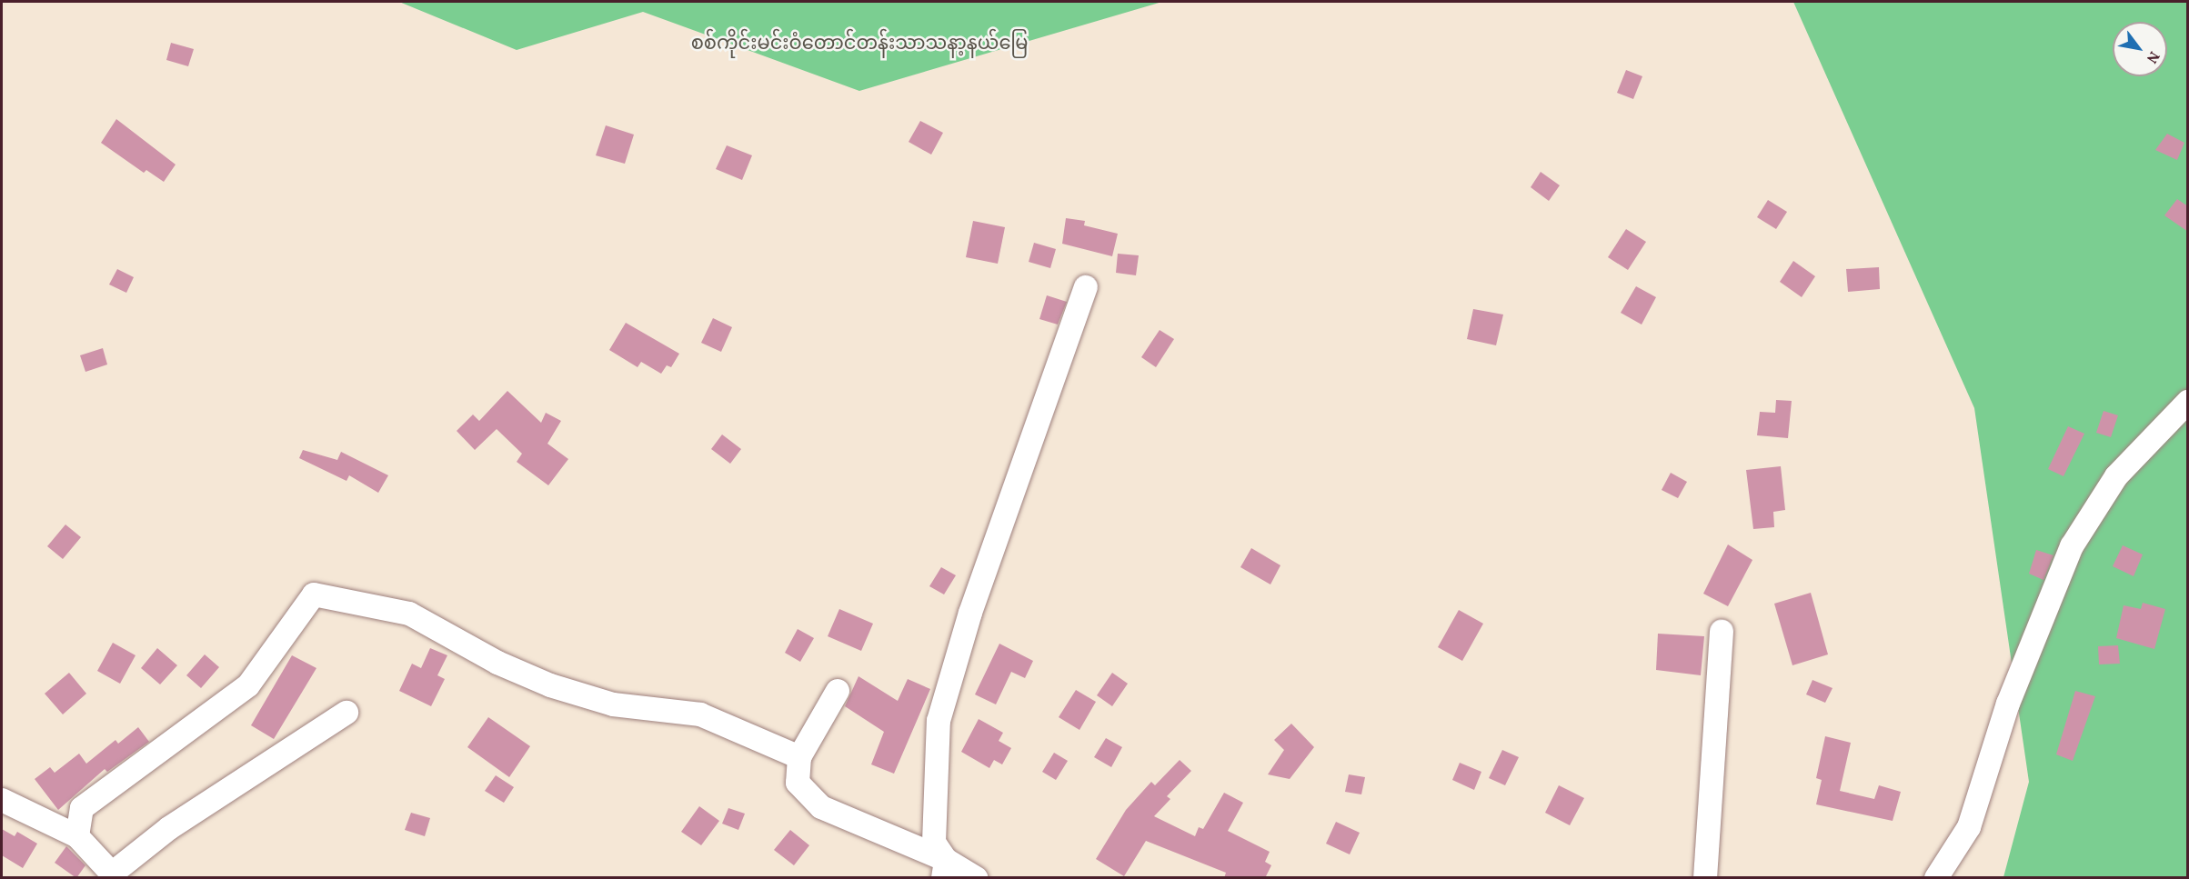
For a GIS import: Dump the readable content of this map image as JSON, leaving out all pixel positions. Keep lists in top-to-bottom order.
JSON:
{
  "parks": ["စစ်ကိုင်းမင်းဝံတောင်တန်းသာသနာ့နယ်မြေ"],
  "north": "bottom right"
}
